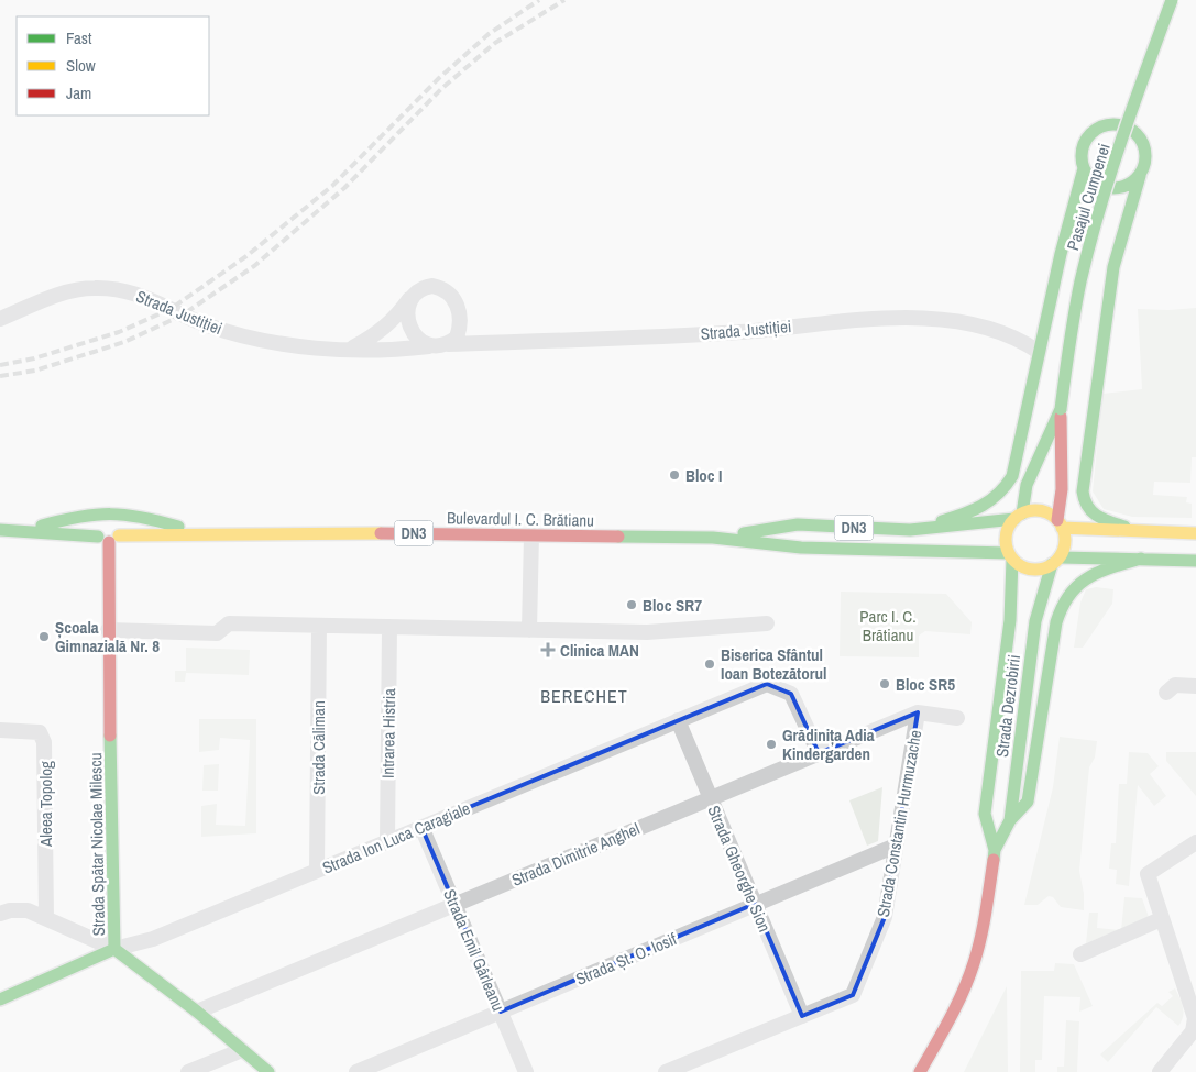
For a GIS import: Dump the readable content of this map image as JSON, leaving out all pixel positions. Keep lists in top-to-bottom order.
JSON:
{
  "streets": {
    "main road": [
      "Pasajul Cumpenei",
      "Bulevardul I. C. Brătianu",
      "DN3",
      "Strada Dezrobirii",
      "Strada Ion Luca Caragiale",
      "Strada Spătar Nicolae Milescu"
    ],
    "street": [
      "Strada Justiției",
      "Intrarea Histria",
      "Strada Căliman",
      "Aleea Topolog",
      "Strada Constantin Hurmuzache",
      "Strada Dimitrie Anghel",
      "Strada Gheorghe Sion",
      "Strada Emil Gârleanu",
      "Strada Șt. O. Iosif"
    ]
  },
  "crossings": [
    ["Bulevardul I. C. Brătianu", "DN3"],
    ["Bulevardul I. C. Brătianu", "Strada Dezrobirii"],
    ["Bulevardul I. C. Brătianu", "Strada Spătar Nicolae Milescu"],
    ["DN3", "Strada Dezrobirii"],
    ["Intrarea Histria", "Strada Ion Luca Caragiale"],
    ["Strada Căliman", "Strada Ion Luca Caragiale"],
    ["Strada Constantin Hurmuzache", "Strada Dimitrie Anghel"],
    ["Strada Constantin Hurmuzache", "Strada Gheorghe Sion"],
    ["Strada Constantin Hurmuzache", "Strada Șt. O. Iosif"],
    ["Strada Ion Luca Caragiale", "Strada Spătar Nicolae Milescu"],
    ["Strada Ion Luca Caragiale", "Strada Dimitrie Anghel"],
    ["Strada Ion Luca Caragiale", "Strada Gheorghe Sion"],
    ["Strada Ion Luca Caragiale", "Strada Emil Gârleanu"],
    ["Strada Spătar Nicolae Milescu", "Strada Dimitrie Anghel"],
    ["Strada Dimitrie Anghel", "Strada Gheorghe Sion"],
    ["Strada Dimitrie Anghel", "Strada Emil Gârleanu"],
    ["Strada Gheorghe Sion", "Strada Șt. O. Iosif"],
    ["Strada Emil Gârleanu", "Strada Șt. O. Iosif"]
  ],
  "districts": ["BERECHET"],
  "parks": ["Parc I. C. Brătianu"],
  "places": {
    "other": [
      "Bloc I",
      "Bloc SR7",
      "Școala Gimnazială Nr. 8",
      "Biserica Sfântul Ioan Botezătorul",
      "Bloc SR5",
      "Grădinița Adia Kindergarden"
    ],
    "health": ["Clinica MAN"]
  },
  "legend": ["Fast", "Slow", "Jam"]
}
